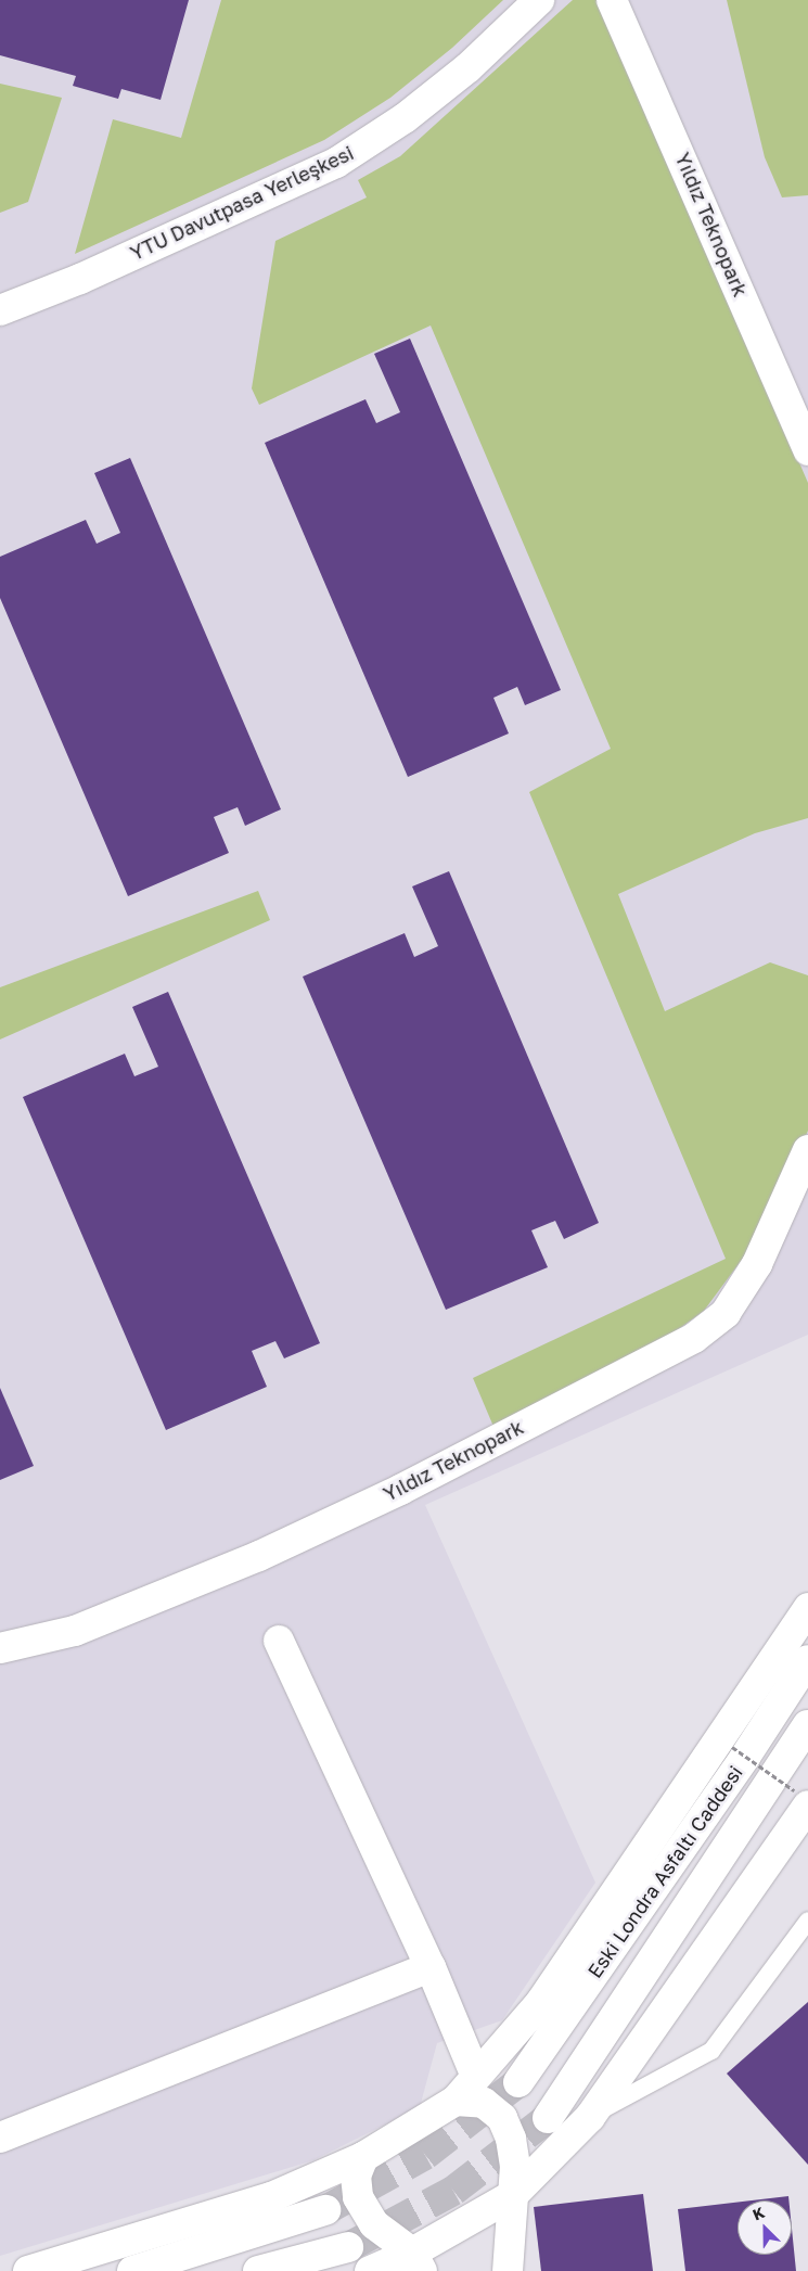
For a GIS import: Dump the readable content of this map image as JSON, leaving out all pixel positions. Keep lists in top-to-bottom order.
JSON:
{
  "streets": {
    "main road": ["YTU Davutpasa Yerleşkesi", "Yıldız Teknopark", "Eski Londra Asfaltı Caddesi"]
  },
  "north": "top left"
}
